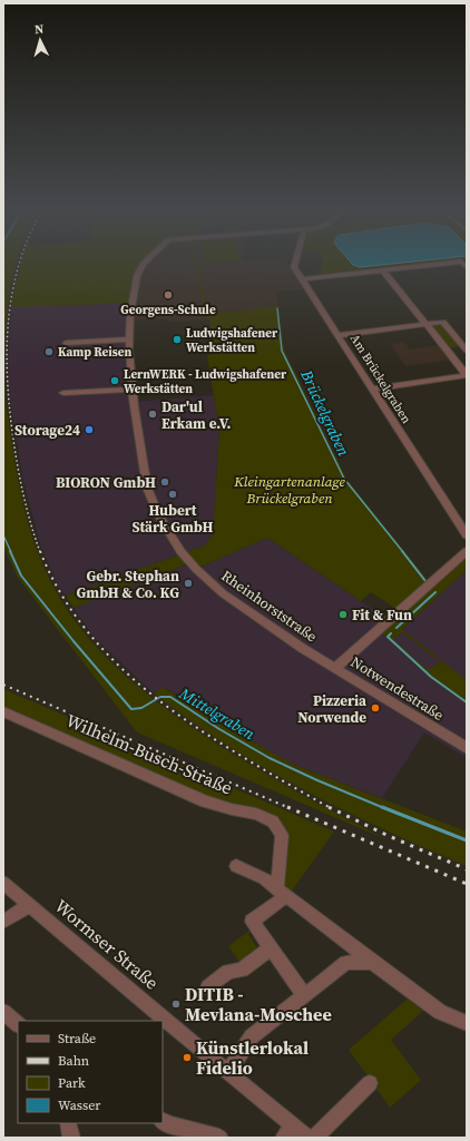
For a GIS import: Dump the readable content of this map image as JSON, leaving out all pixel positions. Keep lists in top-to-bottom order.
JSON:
{
  "streets": {
    "street": [
      "Am Brückelgraben",
      "Rheinhorststraße",
      "Notwendestraße",
      "Wilhelm-Busch-Straße",
      "Wormser Straße"
    ]
  },
  "crossings": [
    ["Rheinhorststraße", "Notwendestraße"]
  ],
  "water": ["Brückelgraben", "Mittelgraben"],
  "parks": ["Kleingartenanlage Brückelgraben"],
  "places": [
    "Georgens-Schule",
    "Ludwigshafener Werkstätten",
    "Kamp Reisen",
    "LernWERK - Ludwigshafener Werkstätten",
    "Dar'ul Erkam e.V.",
    "Storage24",
    "BIORON GmbH",
    "Hubert Stärk GmbH",
    "Gebr. Stephan GmbH & Co. KG",
    "Fit & Fun",
    "Pizzeria Norwende",
    "DITIB - Mevlana-Moschee",
    "Künstlerlokal Fidelio"
  ],
  "legend": [
    "Straße",
    "Bahn",
    "Park",
    "Wasser"
  ],
  "north": "top"
}
